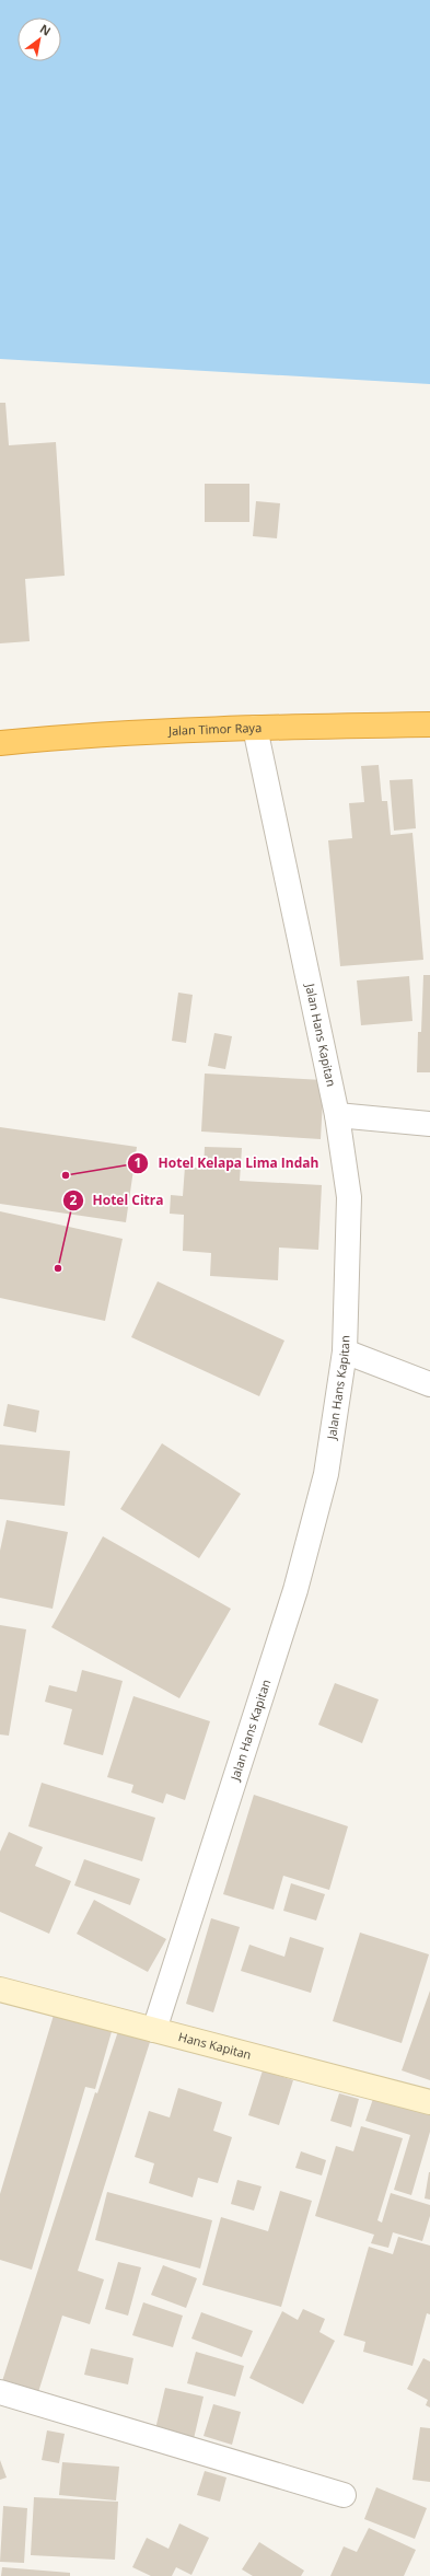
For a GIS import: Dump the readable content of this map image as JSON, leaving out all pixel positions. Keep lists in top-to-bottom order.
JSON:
{
  "streets": {
    "highway": ["Jalan Timor Raya"],
    "street": ["Jalan Hans Kapitan", "Hans Kapitan"]
  },
  "crossings": [
    ["Jalan Timor Raya", "Jalan Hans Kapitan"],
    ["Jalan Hans Kapitan", "Hans Kapitan"]
  ],
  "places": ["Hotel Kelapa Lima Indah", "Hotel Citra"],
  "north": "top right"
}
